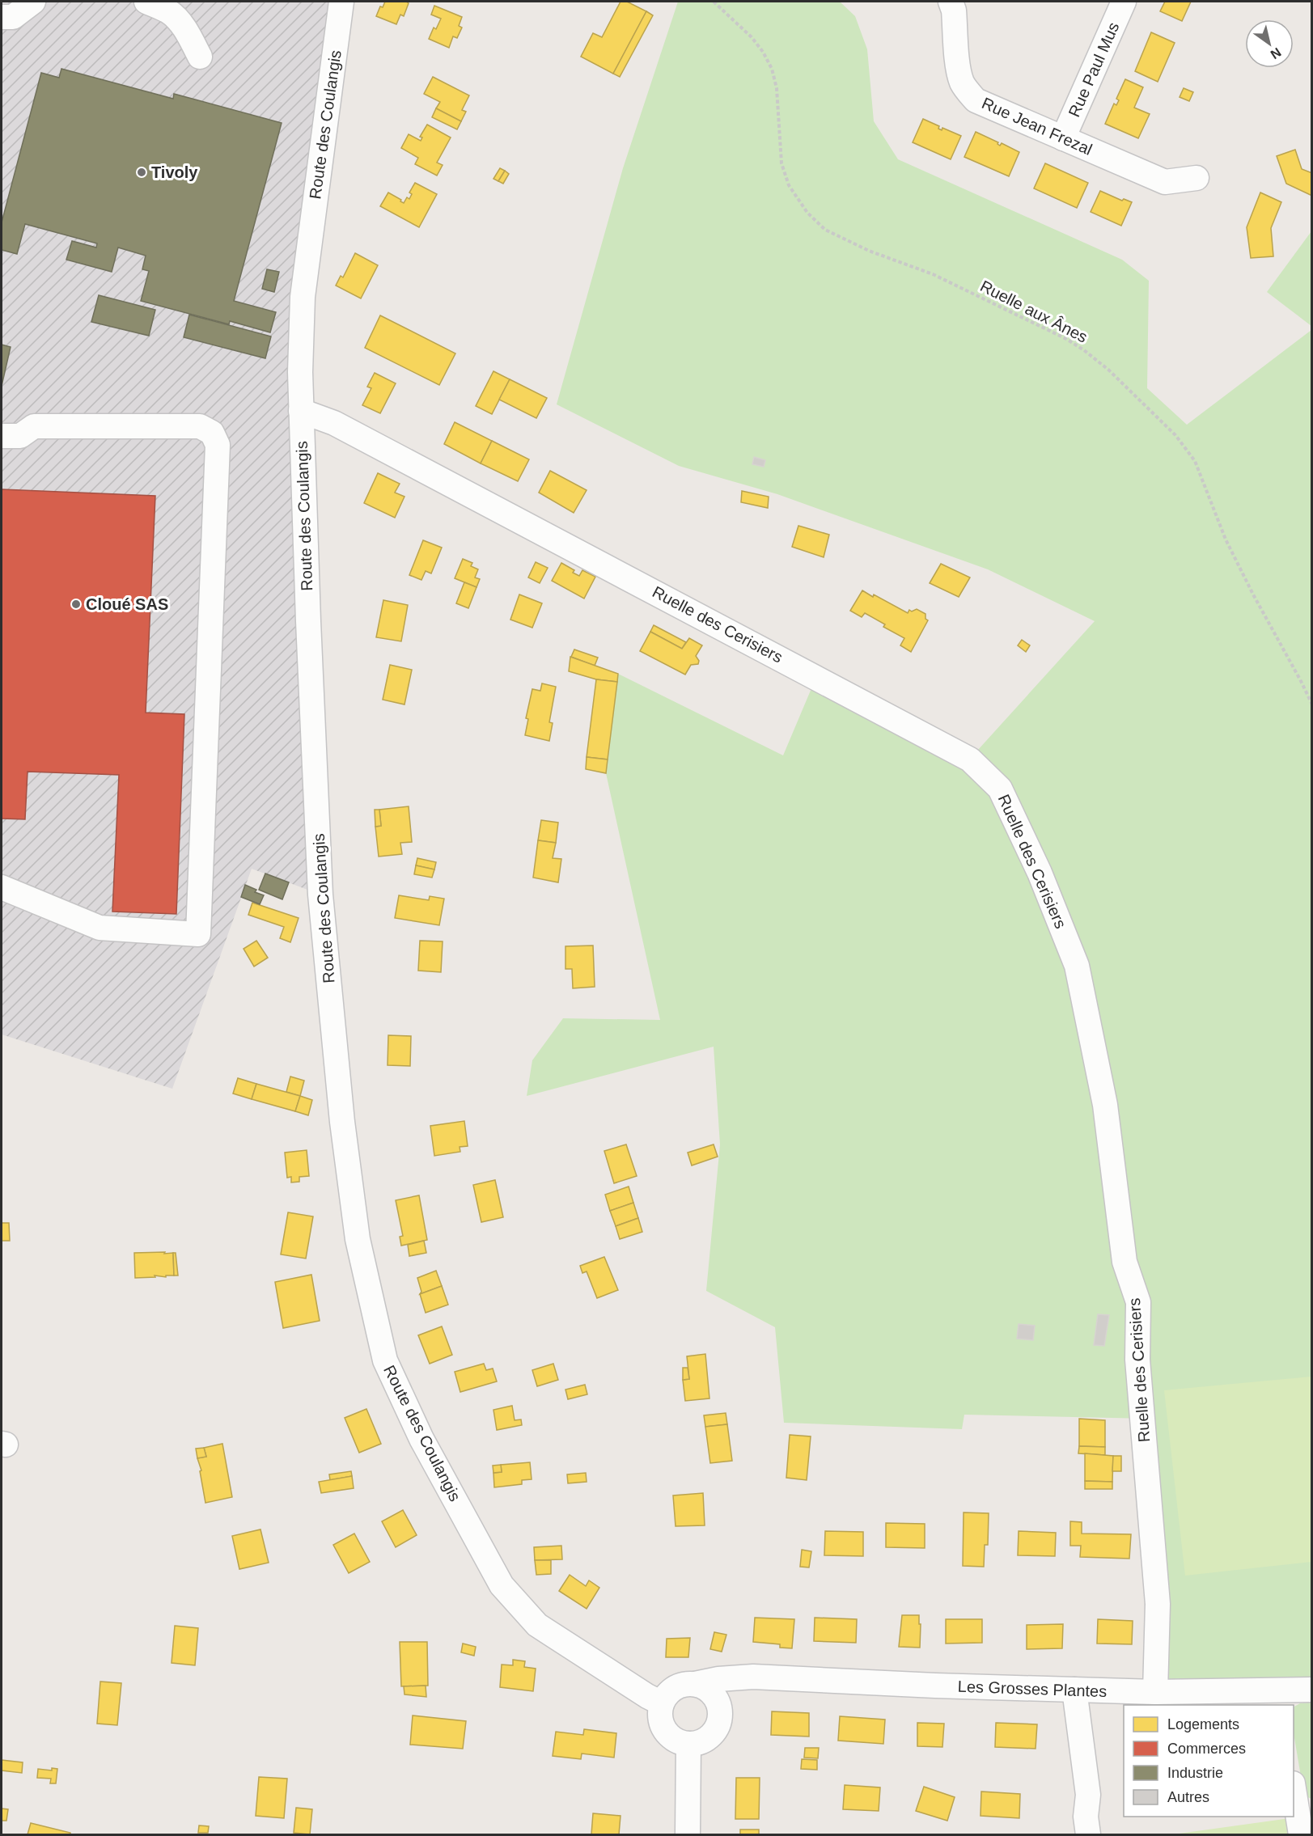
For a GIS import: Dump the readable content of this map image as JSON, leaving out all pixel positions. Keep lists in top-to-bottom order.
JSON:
{
  "streets": {
    "street": [
      "Rue Paul Mus",
      "Route des Coulangis",
      "Rue Jean Frezal",
      "Ruelle des Cerisiers",
      "Les Grosses Plantes"
    ],
    "path": ["Ruelle aux Ânes"]
  },
  "crossings": [
    ["Rue Paul Mus", "Rue Jean Frezal"],
    ["Route des Coulangis", "Ruelle des Cerisiers"],
    ["Route des Coulangis", "Les Grosses Plantes"],
    ["Ruelle des Cerisiers", "Les Grosses Plantes"]
  ],
  "places": ["Tivoly", "Cloué SAS"],
  "legend": [
    "Logements",
    "Commerces",
    "Industrie",
    "Autres"
  ],
  "north": "bottom right"
}
